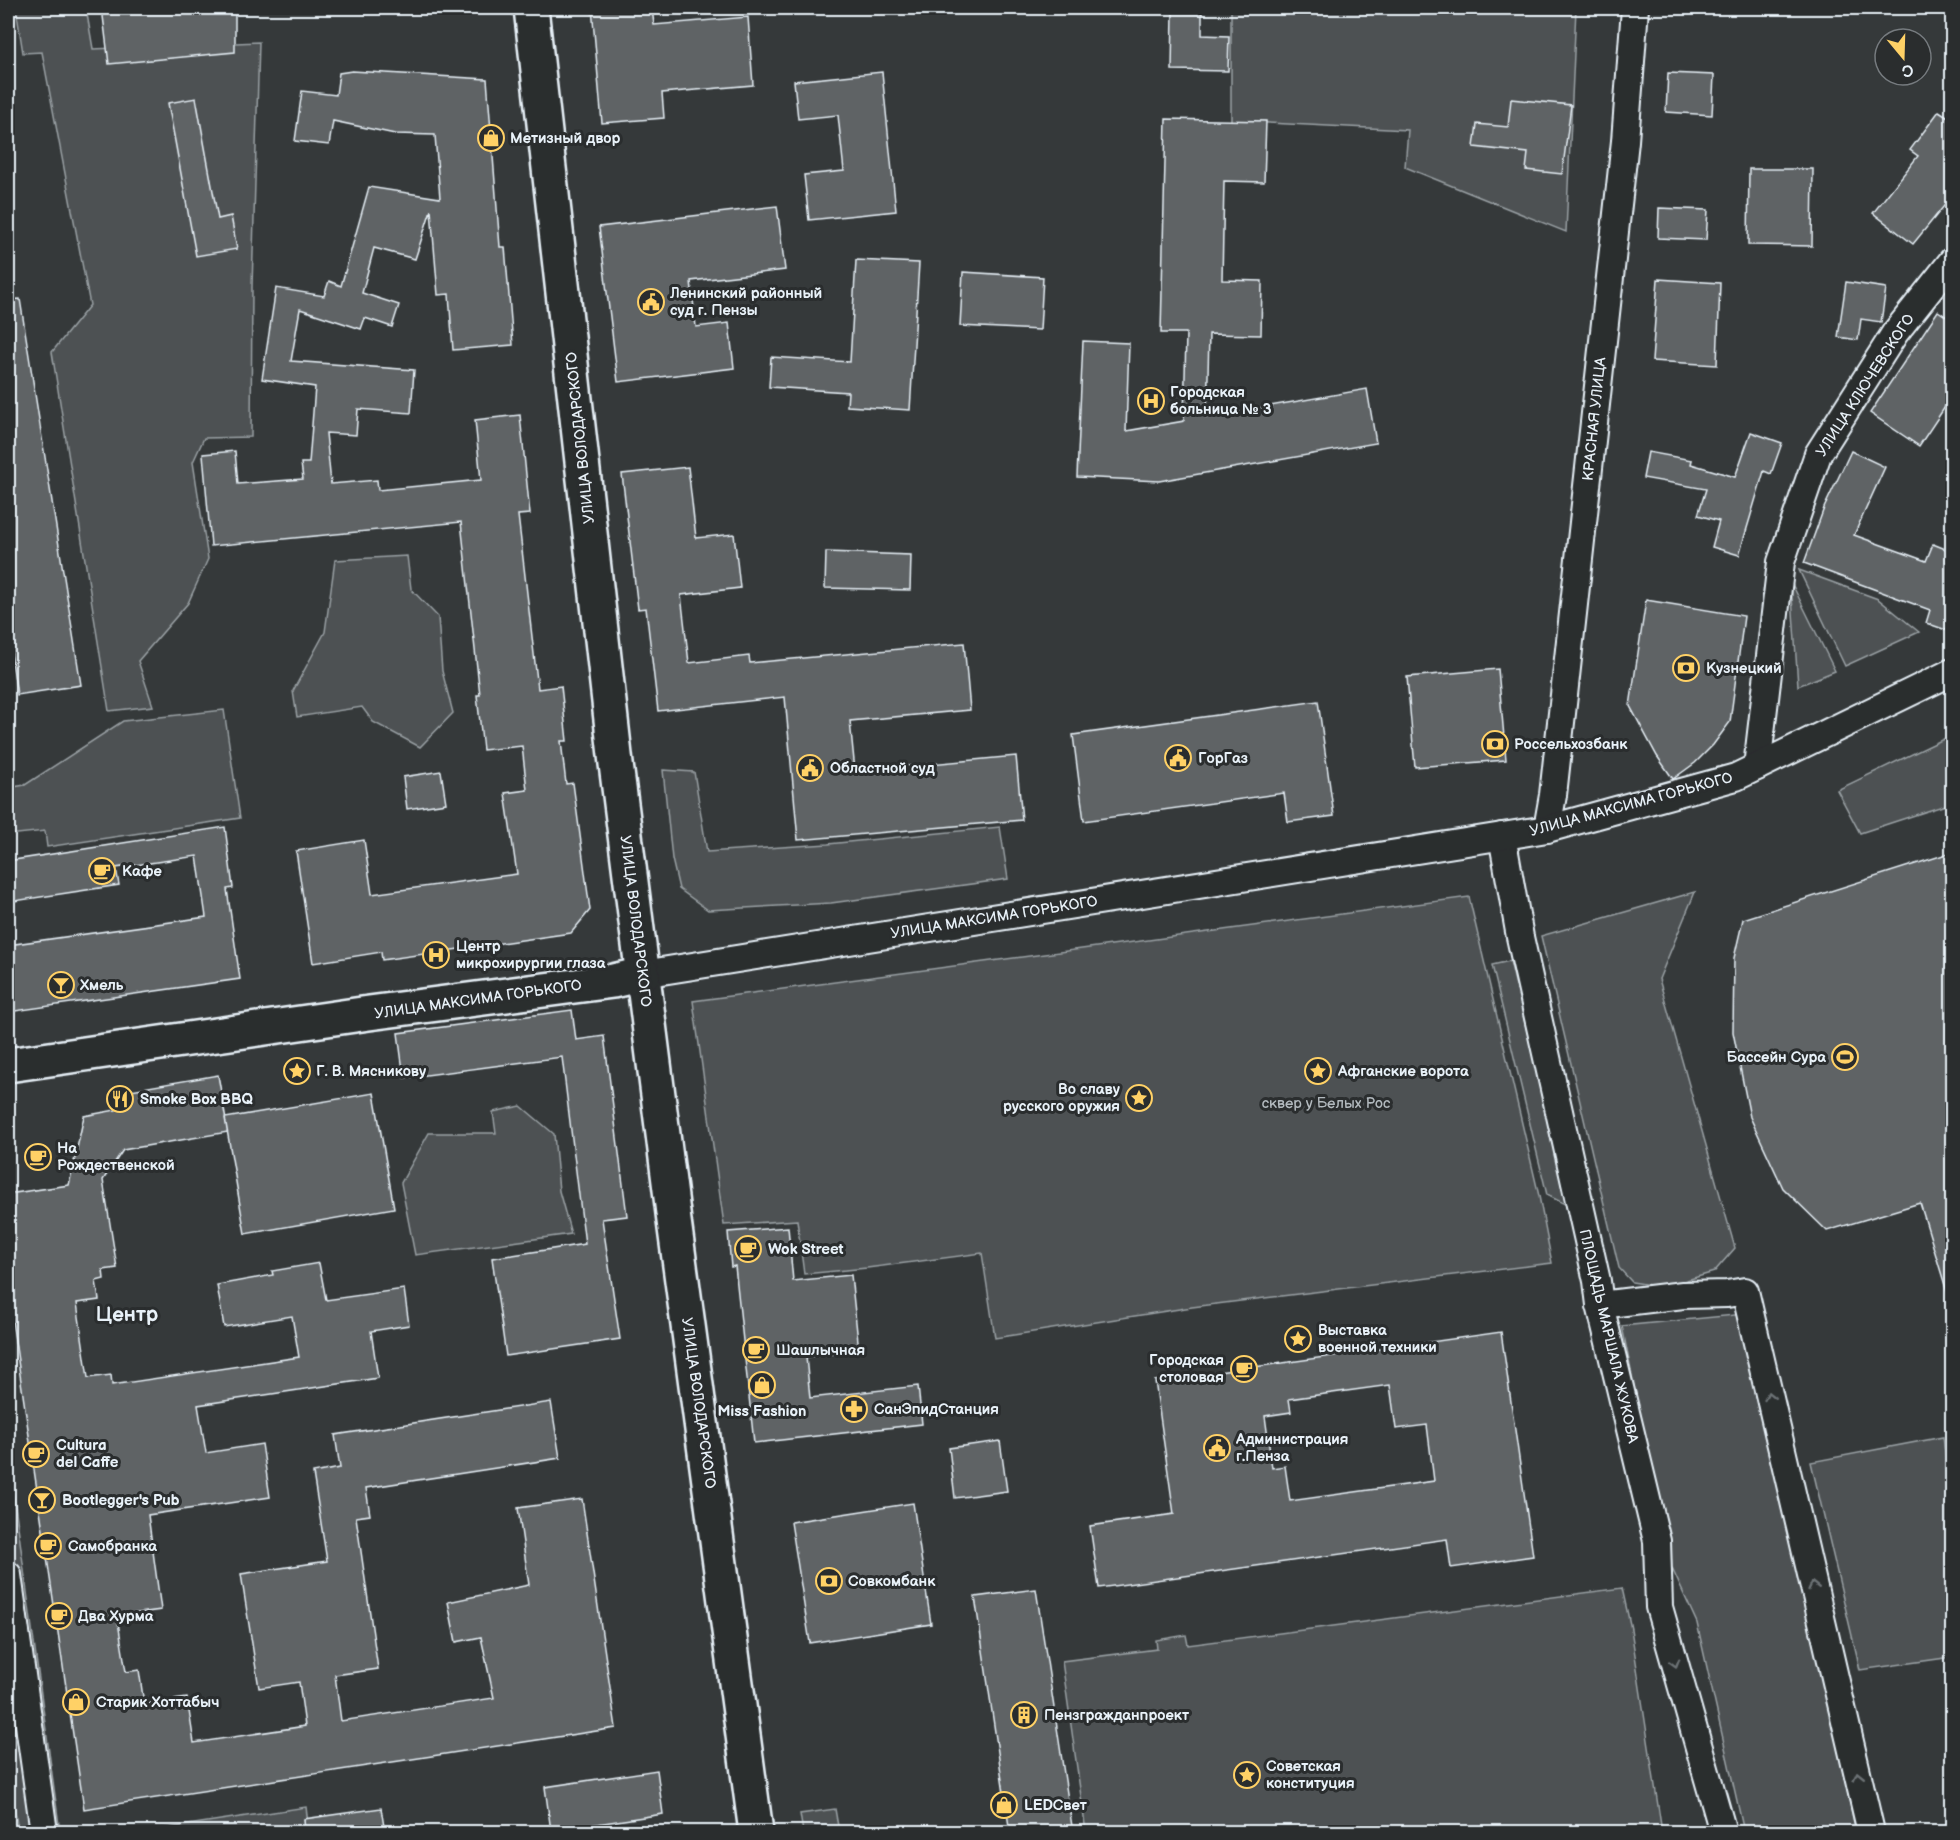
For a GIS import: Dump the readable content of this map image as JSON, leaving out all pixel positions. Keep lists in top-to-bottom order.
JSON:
{
  "streets": {
    "main road": ["УЛИЦА ВОЛОДАРСКОГО", "УЛИЦА МАКСИМА ГОРЬКОГО"],
    "street": ["УЛИЦА КЛЮЧЕВСКОГО", "КРАСНАЯ УЛИЦА", "ПЛОЩАДЬ МАРШАЛА ЖУКОВА"]
  },
  "crossings": [
    ["УЛИЦА КЛЮЧЕВСКОГО", "УЛИЦА МАКСИМА ГОРЬКОГО"],
    ["КРАСНАЯ УЛИЦА", "УЛИЦА МАКСИМА ГОРЬКОГО"],
    ["УЛИЦА ВОЛОДАРСКОГО", "УЛИЦА МАКСИМА ГОРЬКОГО"],
    ["УЛИЦА МАКСИМА ГОРЬКОГО", "ПЛОЩАДЬ МАРШАЛА ЖУКОВА"]
  ],
  "one_way": ["ПЛОЩАДЬ МАРШАЛА ЖУКОВА"],
  "districts": ["Центр"],
  "parks": ["сквер у Белых Рос"],
  "places": {
    "shop": [
      "Метизный двор",
      "Miss Fashion",
      "Старик Хоттабыч",
      "LEDСвет"
    ],
    "public building": [
      "Ленинский районный суд г. Пензы",
      "ГорГаз",
      "Областной суд",
      "Администрация г.Пенза"
    ],
    "hospital": ["Городская больница № 3", "Центр микрохирургии глаза"],
    "bank": ["Кузнецкий", "Россельхозбанк", "Совкомбанк"],
    "cafe": [
      "Кафе",
      "На Рождественской",
      "Wok Street",
      "Шашлычная",
      "Городская столовая",
      "Cultura del Caffe",
      "Самобранка",
      "Два Хурма"
    ],
    "bar": ["Хмель", "Bootlegger's Pub"],
    "sports": ["Бассейн Сура"],
    "place": [
      "Г. В. Мясникову",
      "Афганские ворота",
      "Во славу русского оружия",
      "Выставка военной техники",
      "Советская конституция"
    ],
    "restaurant": ["Smoke Box BBQ"],
    "pharmacy": ["СанЭпидСтанция"],
    "building": ["Пензгражданпроект"]
  },
  "north": "bottom"
}
